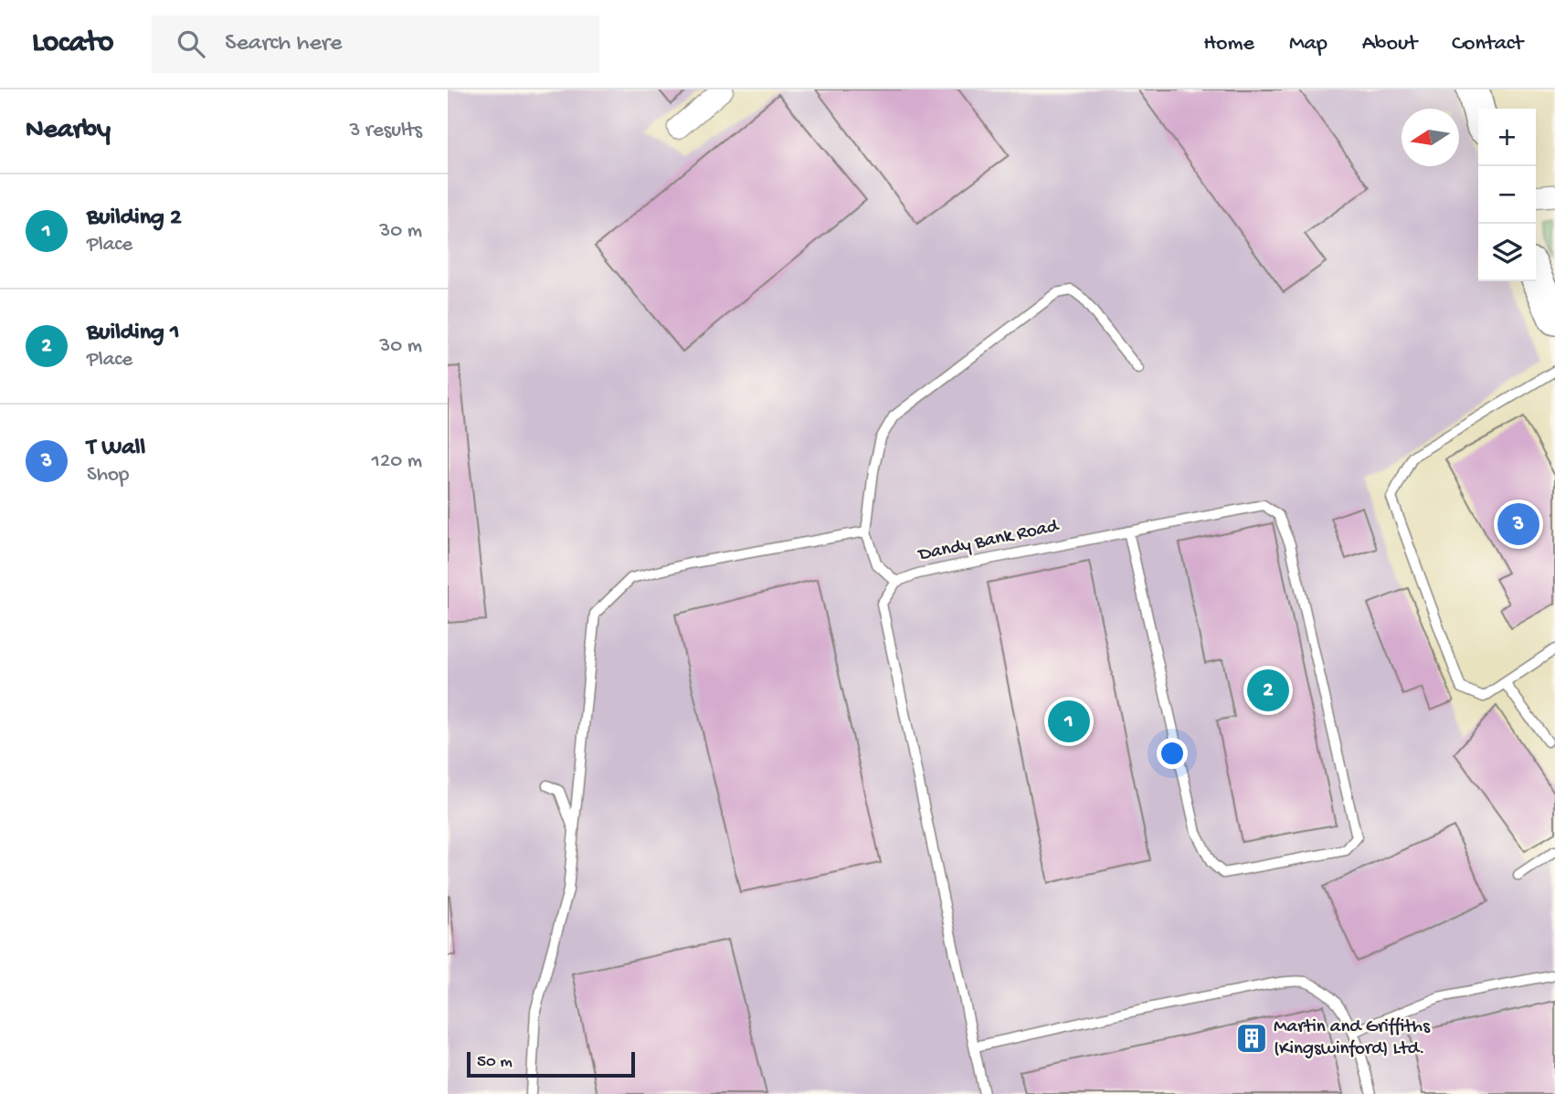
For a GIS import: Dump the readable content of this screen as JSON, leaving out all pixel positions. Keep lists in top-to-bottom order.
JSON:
{
  "streets": {
    "lane": ["Dandy Bank Road"]
  },
  "places": {
    "building": ["Martin and Griffiths (Kingswinford) Ltd."]
  },
  "scale_bar": "50 m",
  "north": "left",
  "page": {
    "header": "Locato",
    "search": "Search here",
    "nav": [
      "Home",
      "Map",
      "About",
      "Contact"
    ],
    "heading": ["Nearby", "3 results"],
    "map_buttons": ["+", "−"],
    "list": [
      {
        "mark": "1",
        "name": "Building 2",
        "note": "Place",
        "value": "30 m"
      },
      {
        "mark": "2",
        "name": "Building 1",
        "note": "Place",
        "value": "30 m"
      },
      {
        "mark": "3",
        "name": "T Wall",
        "note": "Shop",
        "value": "120 m"
      }
    ],
    "pins": ["3", "2", "1"],
    "scale": "50 m"
  }
}
